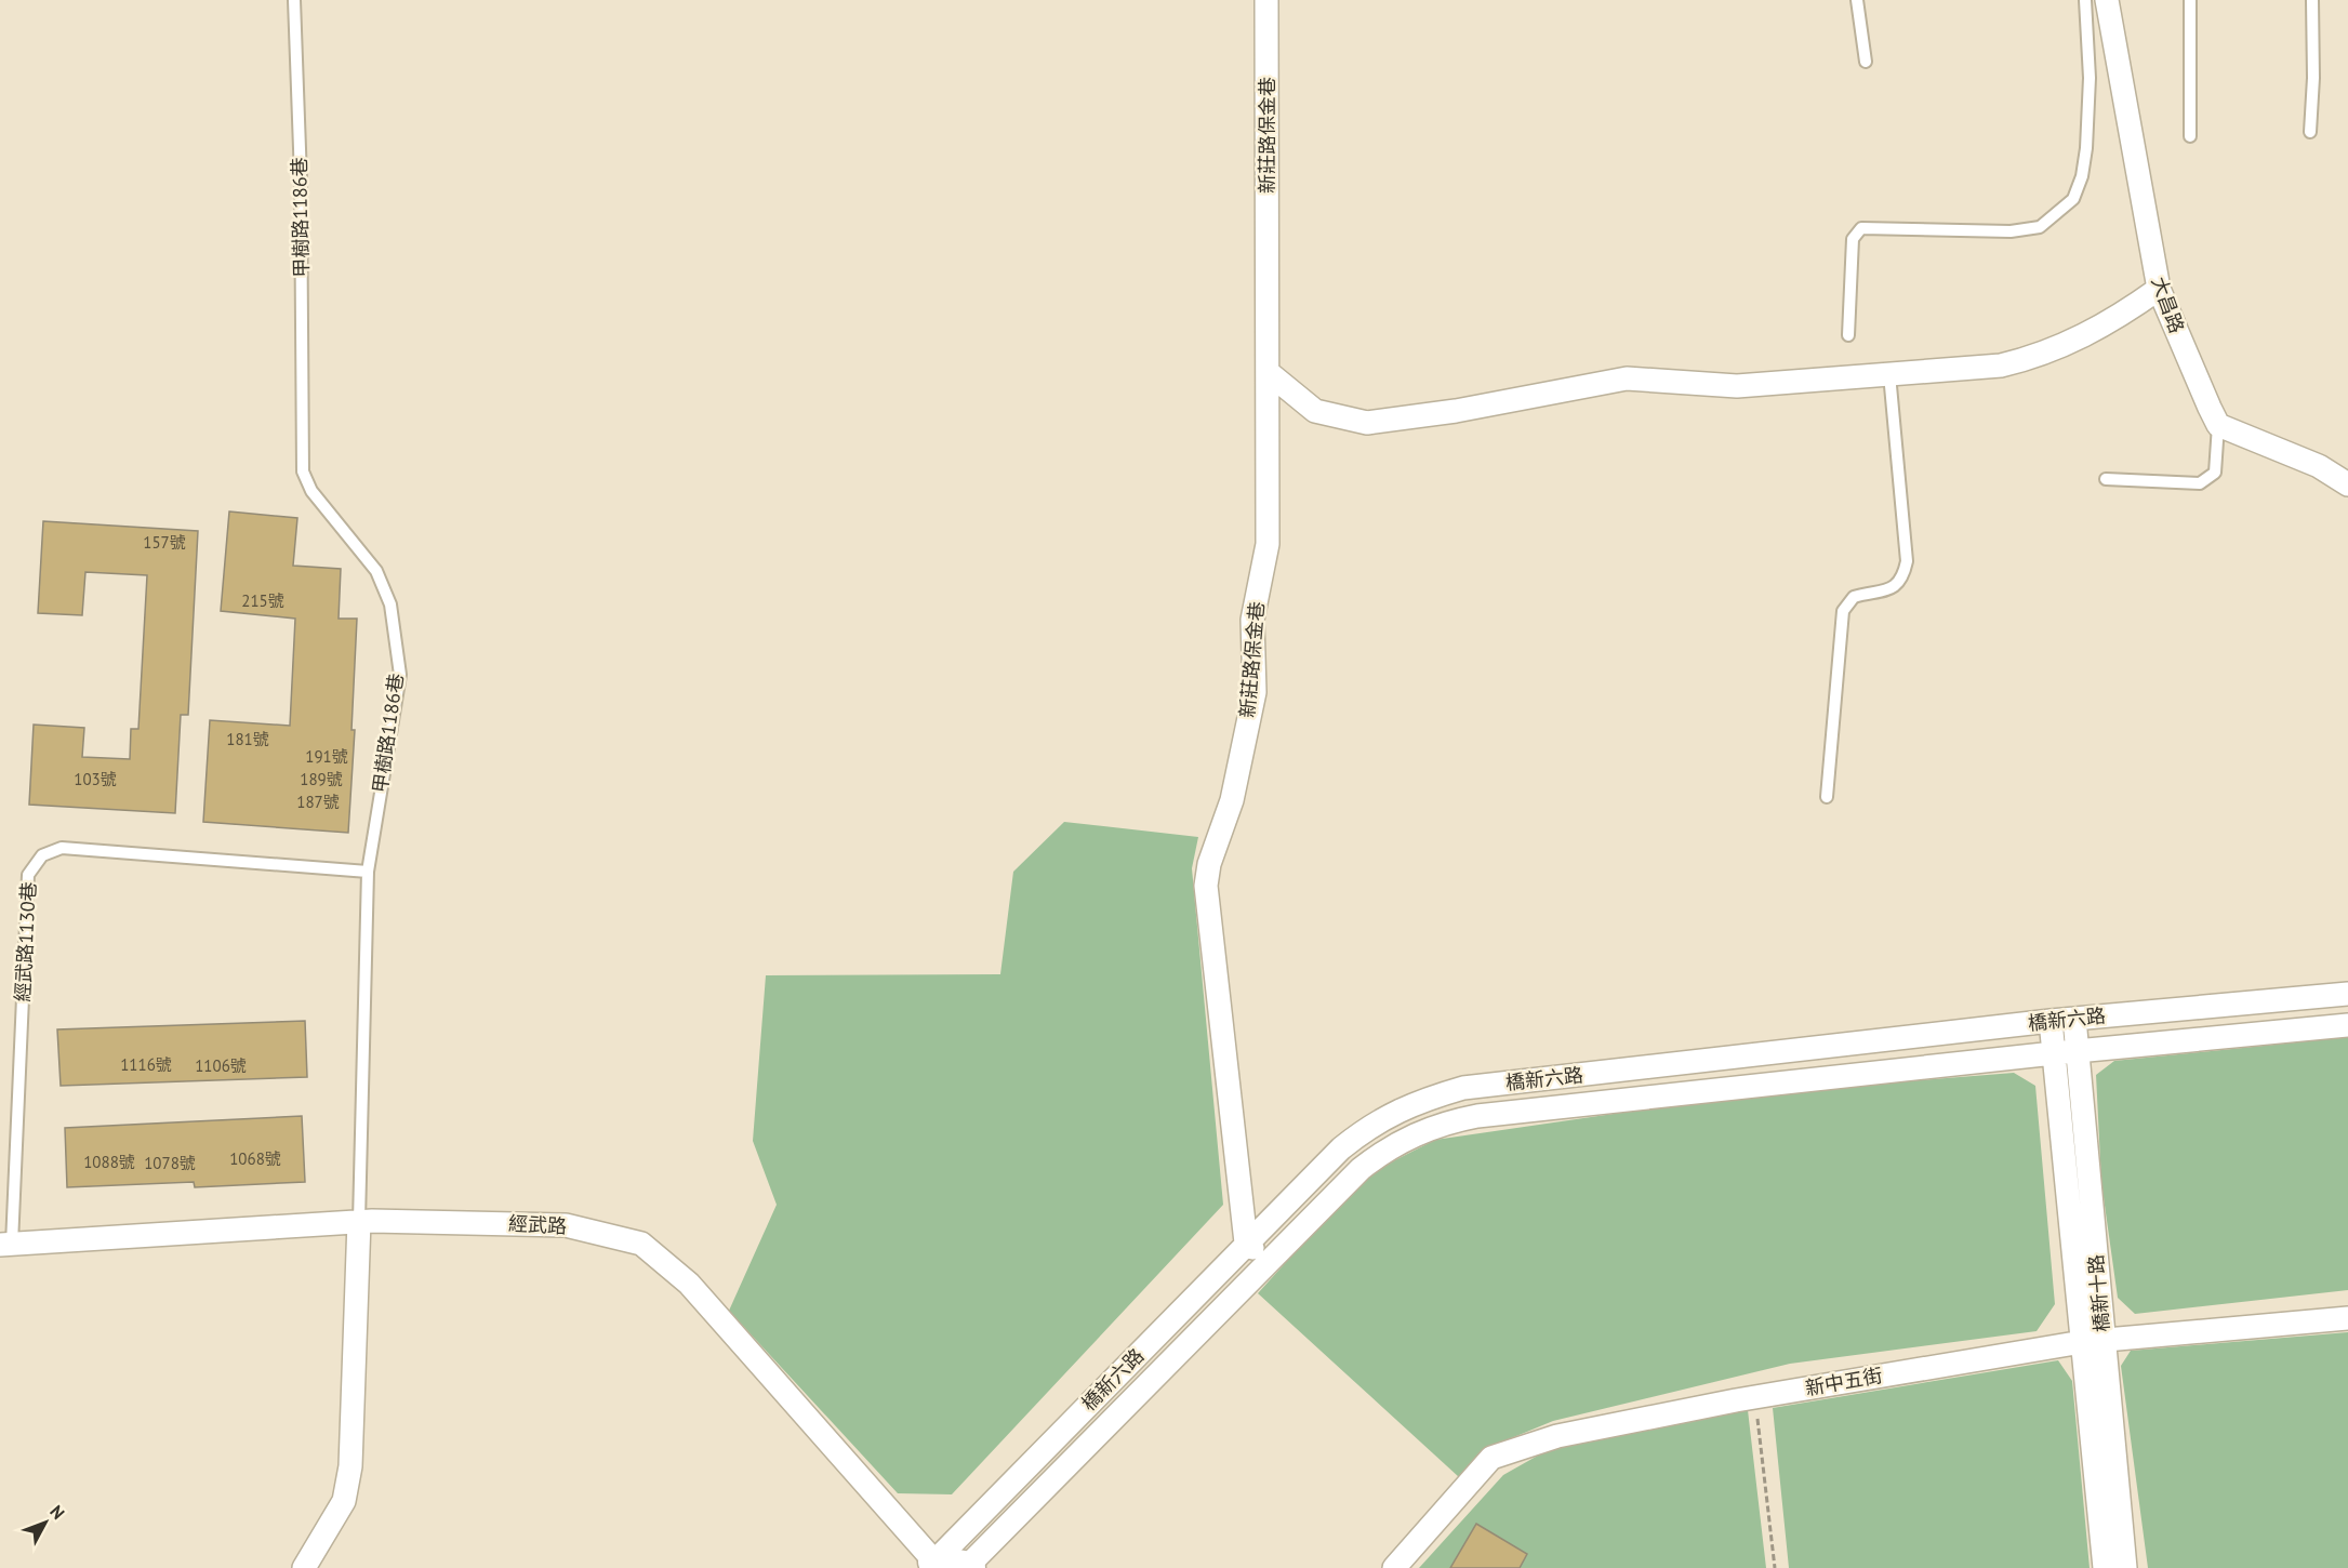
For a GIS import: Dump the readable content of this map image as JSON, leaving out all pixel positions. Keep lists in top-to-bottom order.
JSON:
{
  "streets": {
    "street": [
      "新莊路保金巷",
      "大昌路",
      "橋新六路",
      "經武路",
      "橋新十路",
      "新中五街"
    ],
    "lane": ["甲樹路1186巷", "經武路1130巷"]
  },
  "crossings": [
    ["新莊路保金巷", "橋新六路"],
    ["甲樹路1186巷", "經武路1130巷"],
    ["甲樹路1186巷", "經武路"],
    ["經武路1130巷", "經武路"],
    ["橋新六路", "經武路"],
    ["橋新六路", "橋新十路"],
    ["橋新十路", "新中五街"]
  ],
  "house_numbers": [
    "157號",
    "215號",
    "181號",
    "191號",
    "103號",
    "189號",
    "187號",
    "1116號",
    "1106號",
    "1068號",
    "1088號",
    "1078號"
  ],
  "north": "top right"
}
